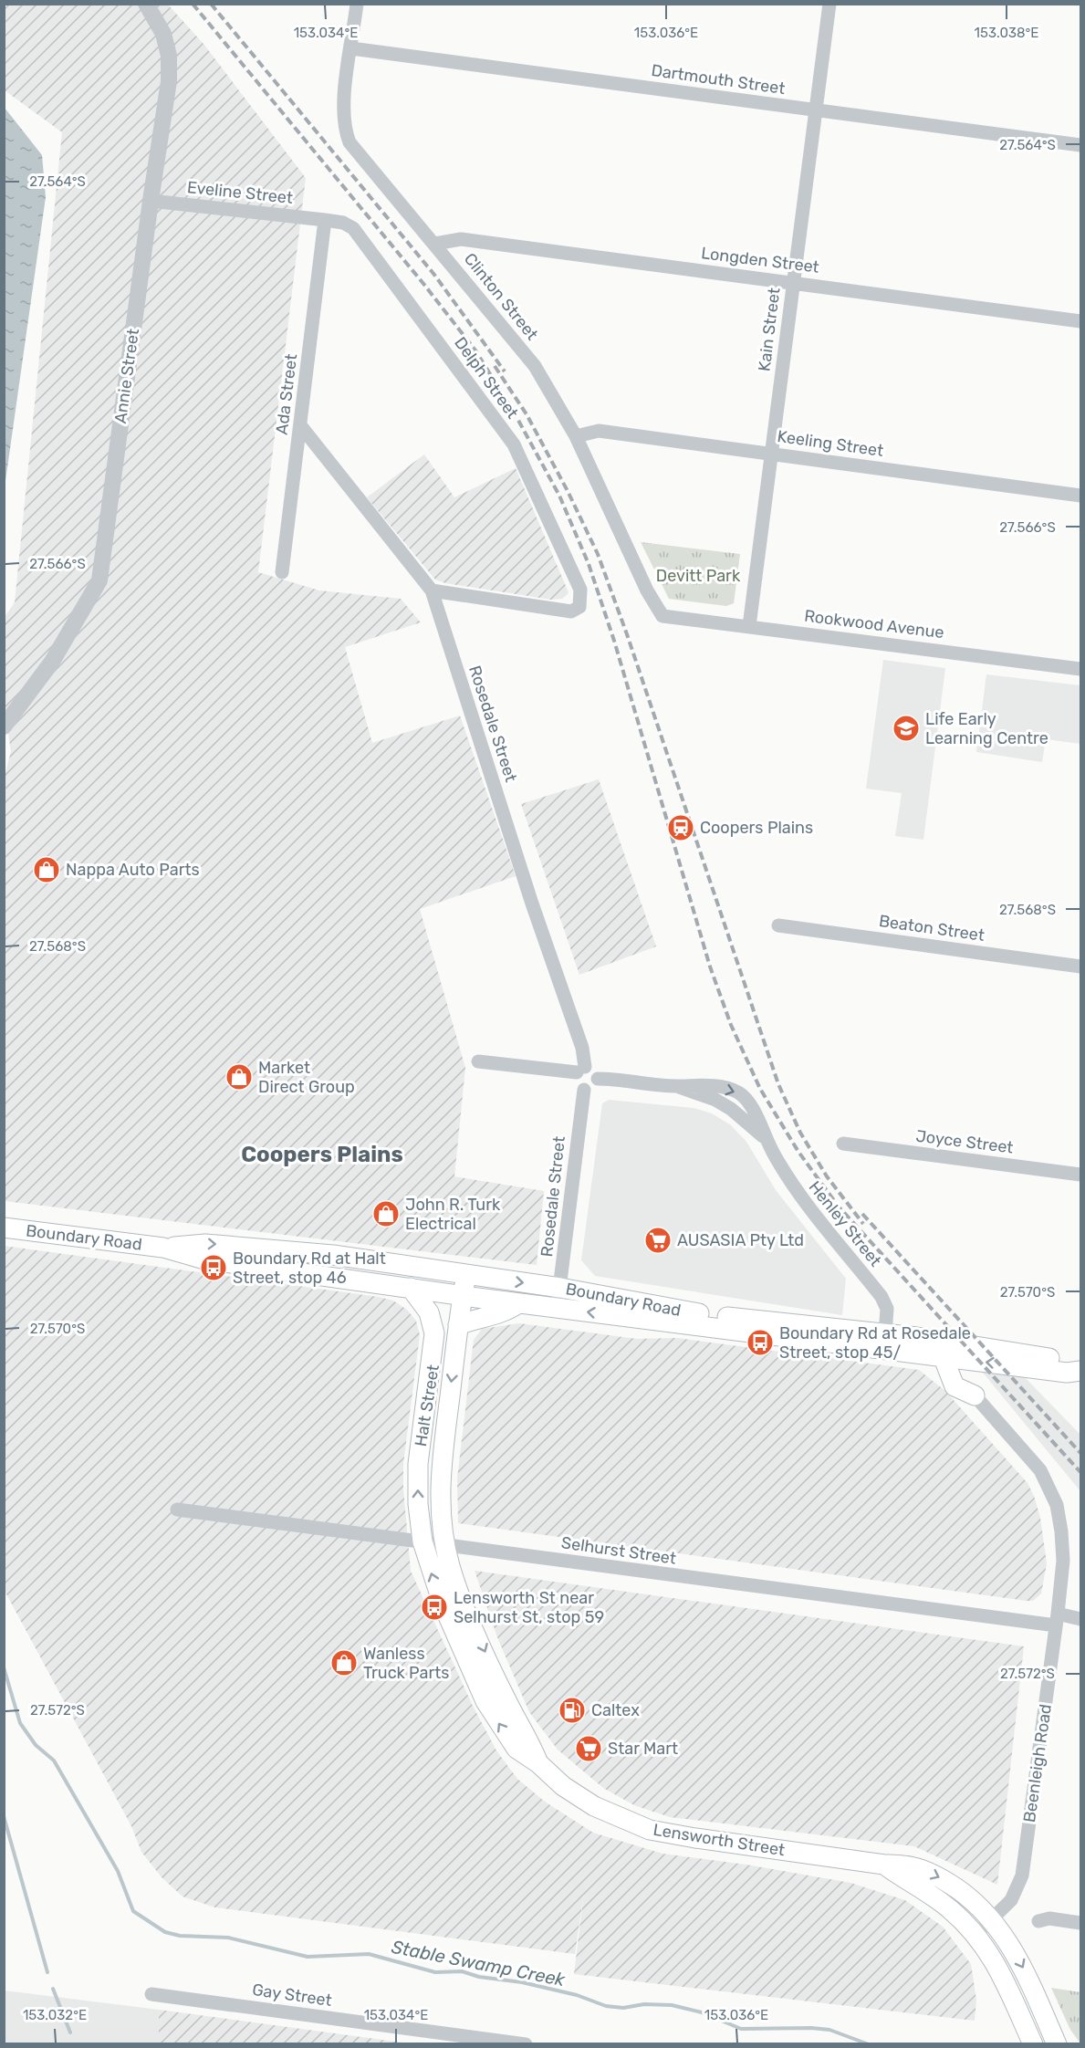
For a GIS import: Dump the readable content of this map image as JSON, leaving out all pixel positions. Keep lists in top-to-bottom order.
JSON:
{
  "streets": {
    "main road": ["Boundary Road", "Halt Street", "Lensworth Street"],
    "street": [
      "Dartmouth Street",
      "Eveline Street",
      "Longden Street",
      "Clinton Street",
      "Kain Street",
      "Annie Street",
      "Delph Street",
      "Ada Street",
      "Keeling Street",
      "Rookwood Avenue",
      "Rosedale Street",
      "Beaton Street",
      "Joyce Street",
      "Henley Street",
      "Selhurst Street",
      "Beenleigh Road",
      "Gay Street"
    ]
  },
  "crossings": [
    ["Dartmouth Street", "Clinton Street"],
    ["Dartmouth Street", "Kain Street"],
    ["Eveline Street", "Annie Street"],
    ["Eveline Street", "Delph Street"],
    ["Eveline Street", "Ada Street"],
    ["Longden Street", "Clinton Street"],
    ["Longden Street", "Kain Street"],
    ["Clinton Street", "Keeling Street"],
    ["Clinton Street", "Rookwood Avenue"],
    ["Kain Street", "Keeling Street"],
    ["Kain Street", "Rookwood Avenue"],
    ["Delph Street", "Ada Street"],
    ["Delph Street", "Rosedale Street"],
    ["Ada Street", "Rosedale Street"],
    ["Rosedale Street", "Henley Street"],
    ["Rosedale Street", "Boundary Road"],
    ["Henley Street", "Boundary Road"],
    ["Boundary Road", "Halt Street"],
    ["Halt Street", "Selhurst Street"],
    ["Halt Street", "Lensworth Street"],
    ["Selhurst Street", "Beenleigh Road"],
    ["Selhurst Street", "Lensworth Street"],
    ["Beenleigh Road", "Lensworth Street"]
  ],
  "districts": ["Coopers Plains"],
  "water": ["Stable Swamp Creek"],
  "parks": ["Devitt Park"],
  "places": {
    "school or university": ["Life Early Learning Centre"],
    "station": ["Coopers Plains"],
    "shop": [
      "Nappa Auto Parts",
      "Market Direct Group",
      "John R. Turk Electrical",
      "Wanless Truck Parts"
    ],
    "supermarket": ["AUSASIA Pty Ltd", "Star Mart"],
    "bus stop": ["Boundary Rd at Halt Street, stop 46", "Boundary Rd at Rosedale Street, stop 45/", "Lensworth St near Selhurst St, stop 59"],
    "fuel station": ["Caltex"]
  },
  "coordinates": [
    "153.034°E",
    "153.036°E",
    "153.038°E",
    "27.564°S",
    "27.566°S",
    "27.568°S",
    "27.570°S",
    "27.572°S",
    "153.032°E"
  ]
}
